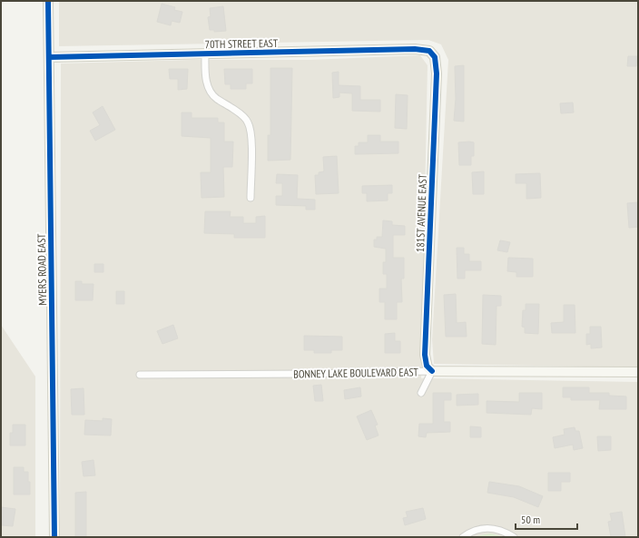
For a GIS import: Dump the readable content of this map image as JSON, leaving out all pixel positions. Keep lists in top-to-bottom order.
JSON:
{
  "streets": {
    "street": [
      "70TH STREET EAST",
      "181ST AVENUE EAST",
      "MYERS ROAD EAST",
      "BONNEY LAKE BOULEVARD EAST"
    ]
  },
  "crossings": [
    ["70TH STREET EAST", "181ST AVENUE EAST"],
    ["70TH STREET EAST", "MYERS ROAD EAST"],
    ["181ST AVENUE EAST", "BONNEY LAKE BOULEVARD EAST"]
  ],
  "scale_bar": "50 m"
}
